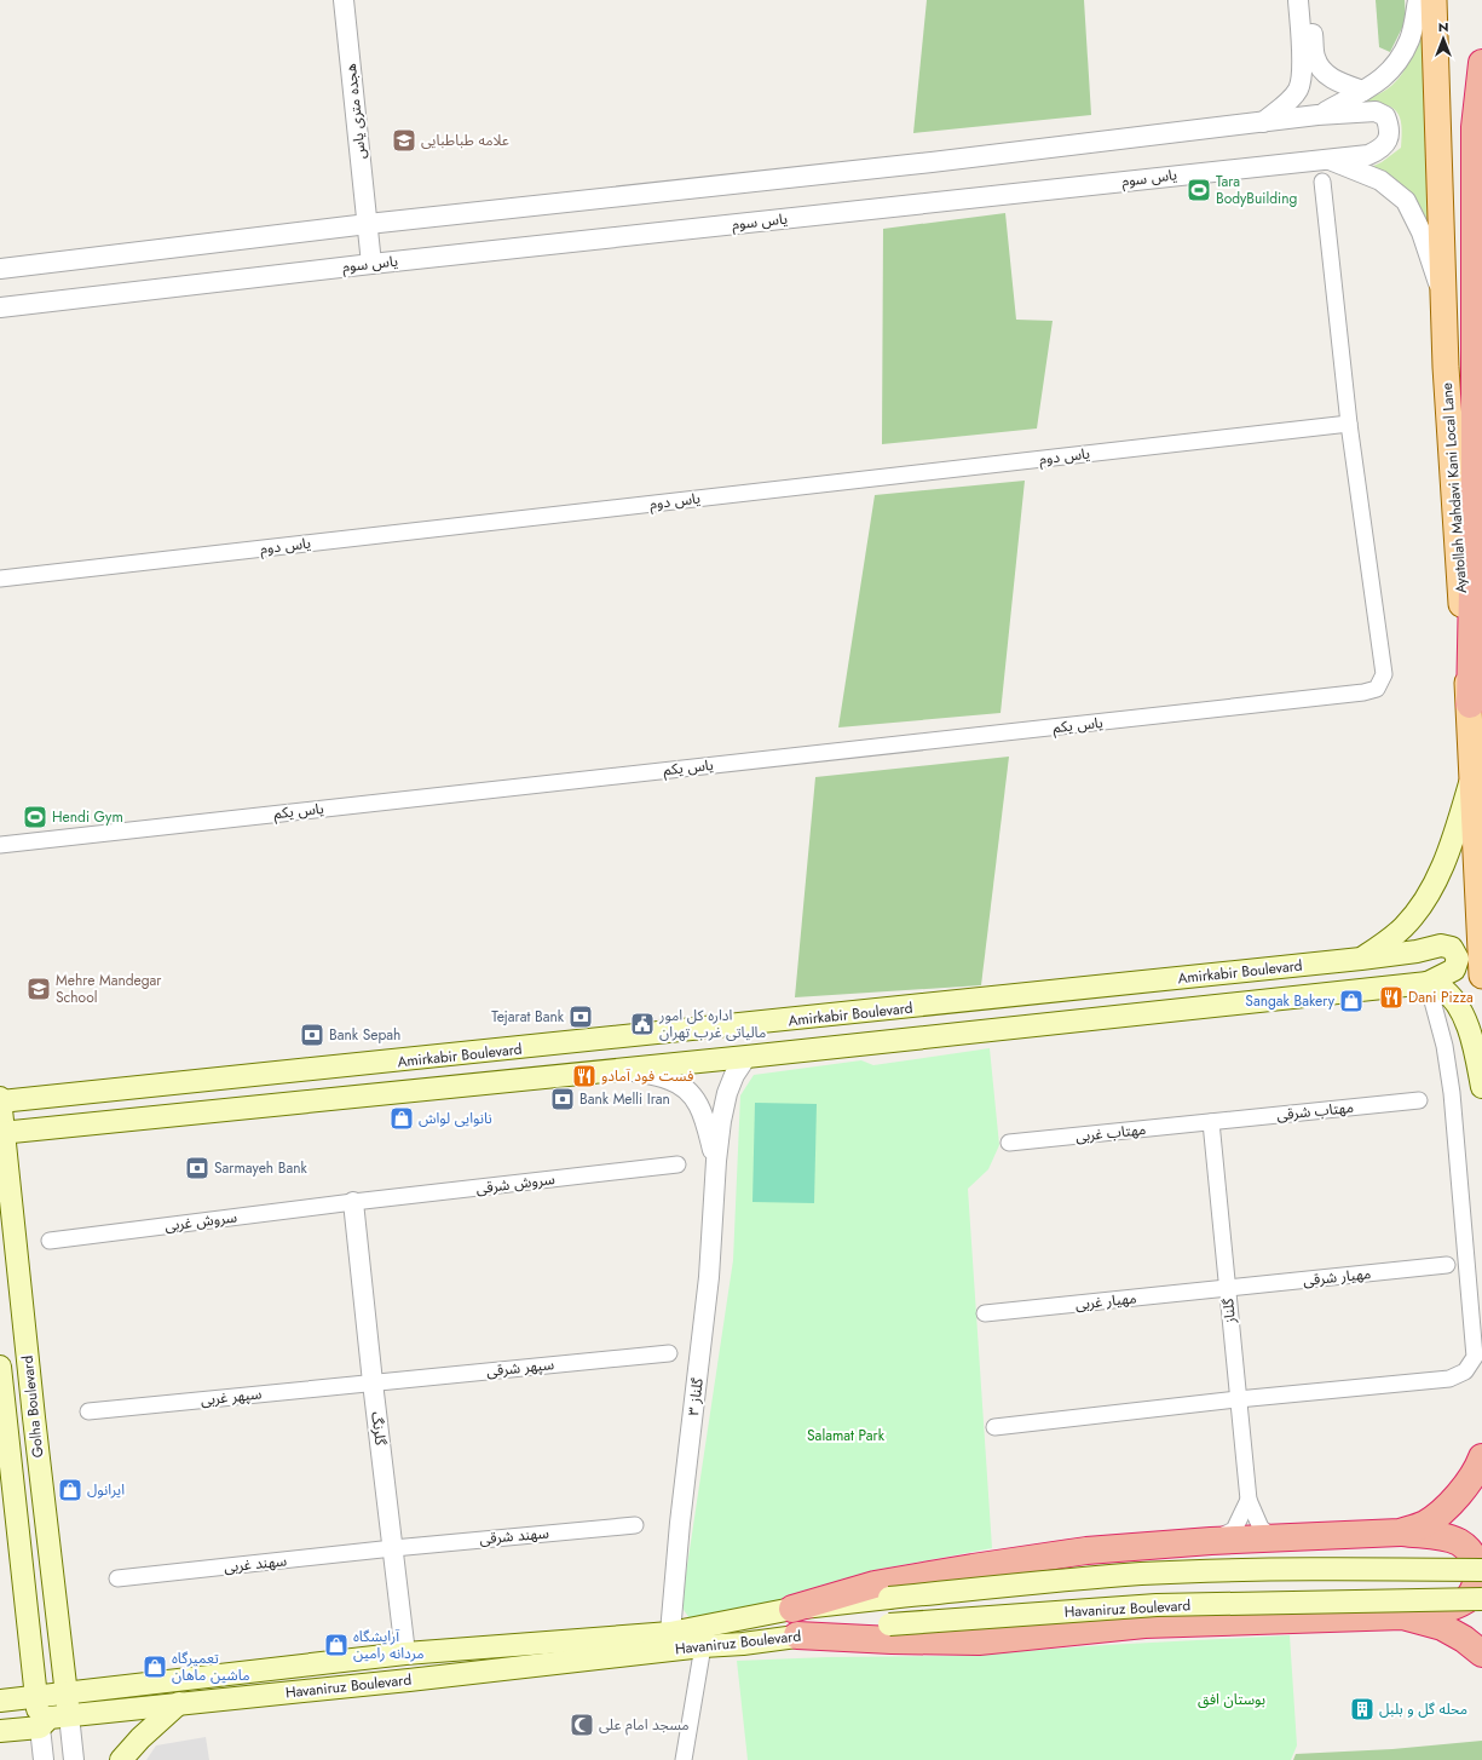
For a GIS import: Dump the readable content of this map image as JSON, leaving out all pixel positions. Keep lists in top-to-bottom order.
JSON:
{
  "streets": {
    "main road": [
      "Ayatollah Mahdavi Kani Local Lane",
      "Amirkabir Boulevard",
      "Golha Boulevard",
      "Havaniruz Boulevard"
    ],
    "street": [
      "هجده متری یاس",
      "یاس سوم",
      "یاس دوم",
      "یاس یکم",
      "مهتاب شرقی",
      "مهتاب غربی",
      "سروش شرقی",
      "سروش غربی",
      "مهیار شرقی",
      "مهیار غربی",
      "گلناز",
      "سپهر شرقی",
      "سپهر غربی",
      "گلناز ۳",
      "گلرنگ",
      "سهند شرقی",
      "سهند غربی"
    ]
  },
  "crossings": [
    ["هجده متری یاس", "یاس سوم"],
    ["یاس سوم", "Ayatollah Mahdavi Kani Local Lane"],
    ["یاس دوم", "یاس یکم"],
    ["Ayatollah Mahdavi Kani Local Lane", "Amirkabir Boulevard"],
    ["Amirkabir Boulevard", "Golha Boulevard"],
    ["مهتاب شرقی", "مهتاب غربی"],
    ["مهتاب شرقی", "گلناز"],
    ["مهتاب غربی", "گلناز"],
    ["سروش شرقی", "سروش غربی"],
    ["سروش شرقی", "گلرنگ"],
    ["سروش غربی", "گلرنگ"],
    ["مهیار شرقی", "مهیار غربی"],
    ["مهیار شرقی", "گلناز"],
    ["مهیار غربی", "گلناز"],
    ["سپهر شرقی", "سپهر غربی"],
    ["سپهر شرقی", "گلرنگ"],
    ["سپهر غربی", "گلرنگ"],
    ["گلناز ۳", "Havaniruz Boulevard"],
    ["Golha Boulevard", "Havaniruz Boulevard"],
    ["گلرنگ", "سهند شرقی"],
    ["گلرنگ", "سهند غربی"],
    ["گلرنگ", "Havaniruz Boulevard"],
    ["سهند شرقی", "سهند غربی"]
  ],
  "parks": ["Salamat Park", "بوستان افق"],
  "places": {
    "school or university": ["علامه طباطبایی", "Mehre Mandegar School"],
    "sports": ["Tara BodyBuilding", "Hendi Gym"],
    "restaurant": ["Dani Pizza", "فست فود آمادو"],
    "shop": [
      "Sangak Bakery",
      "نانوایی لواش",
      "ایرانول",
      "آرایشگاه مردانه رامین",
      "تعمیرگاه ماشین ماهان"
    ],
    "bank": [
      "Tejarat Bank",
      "Bank Sepah",
      "Bank Melli Iran",
      "Sarmayeh Bank"
    ],
    "public building": ["اداره کل امور مالیاتی غرب تهران"],
    "building": ["محله گل و بلبل"],
    "mosque": ["مسجد امام علی"]
  },
  "north": "top"
}
